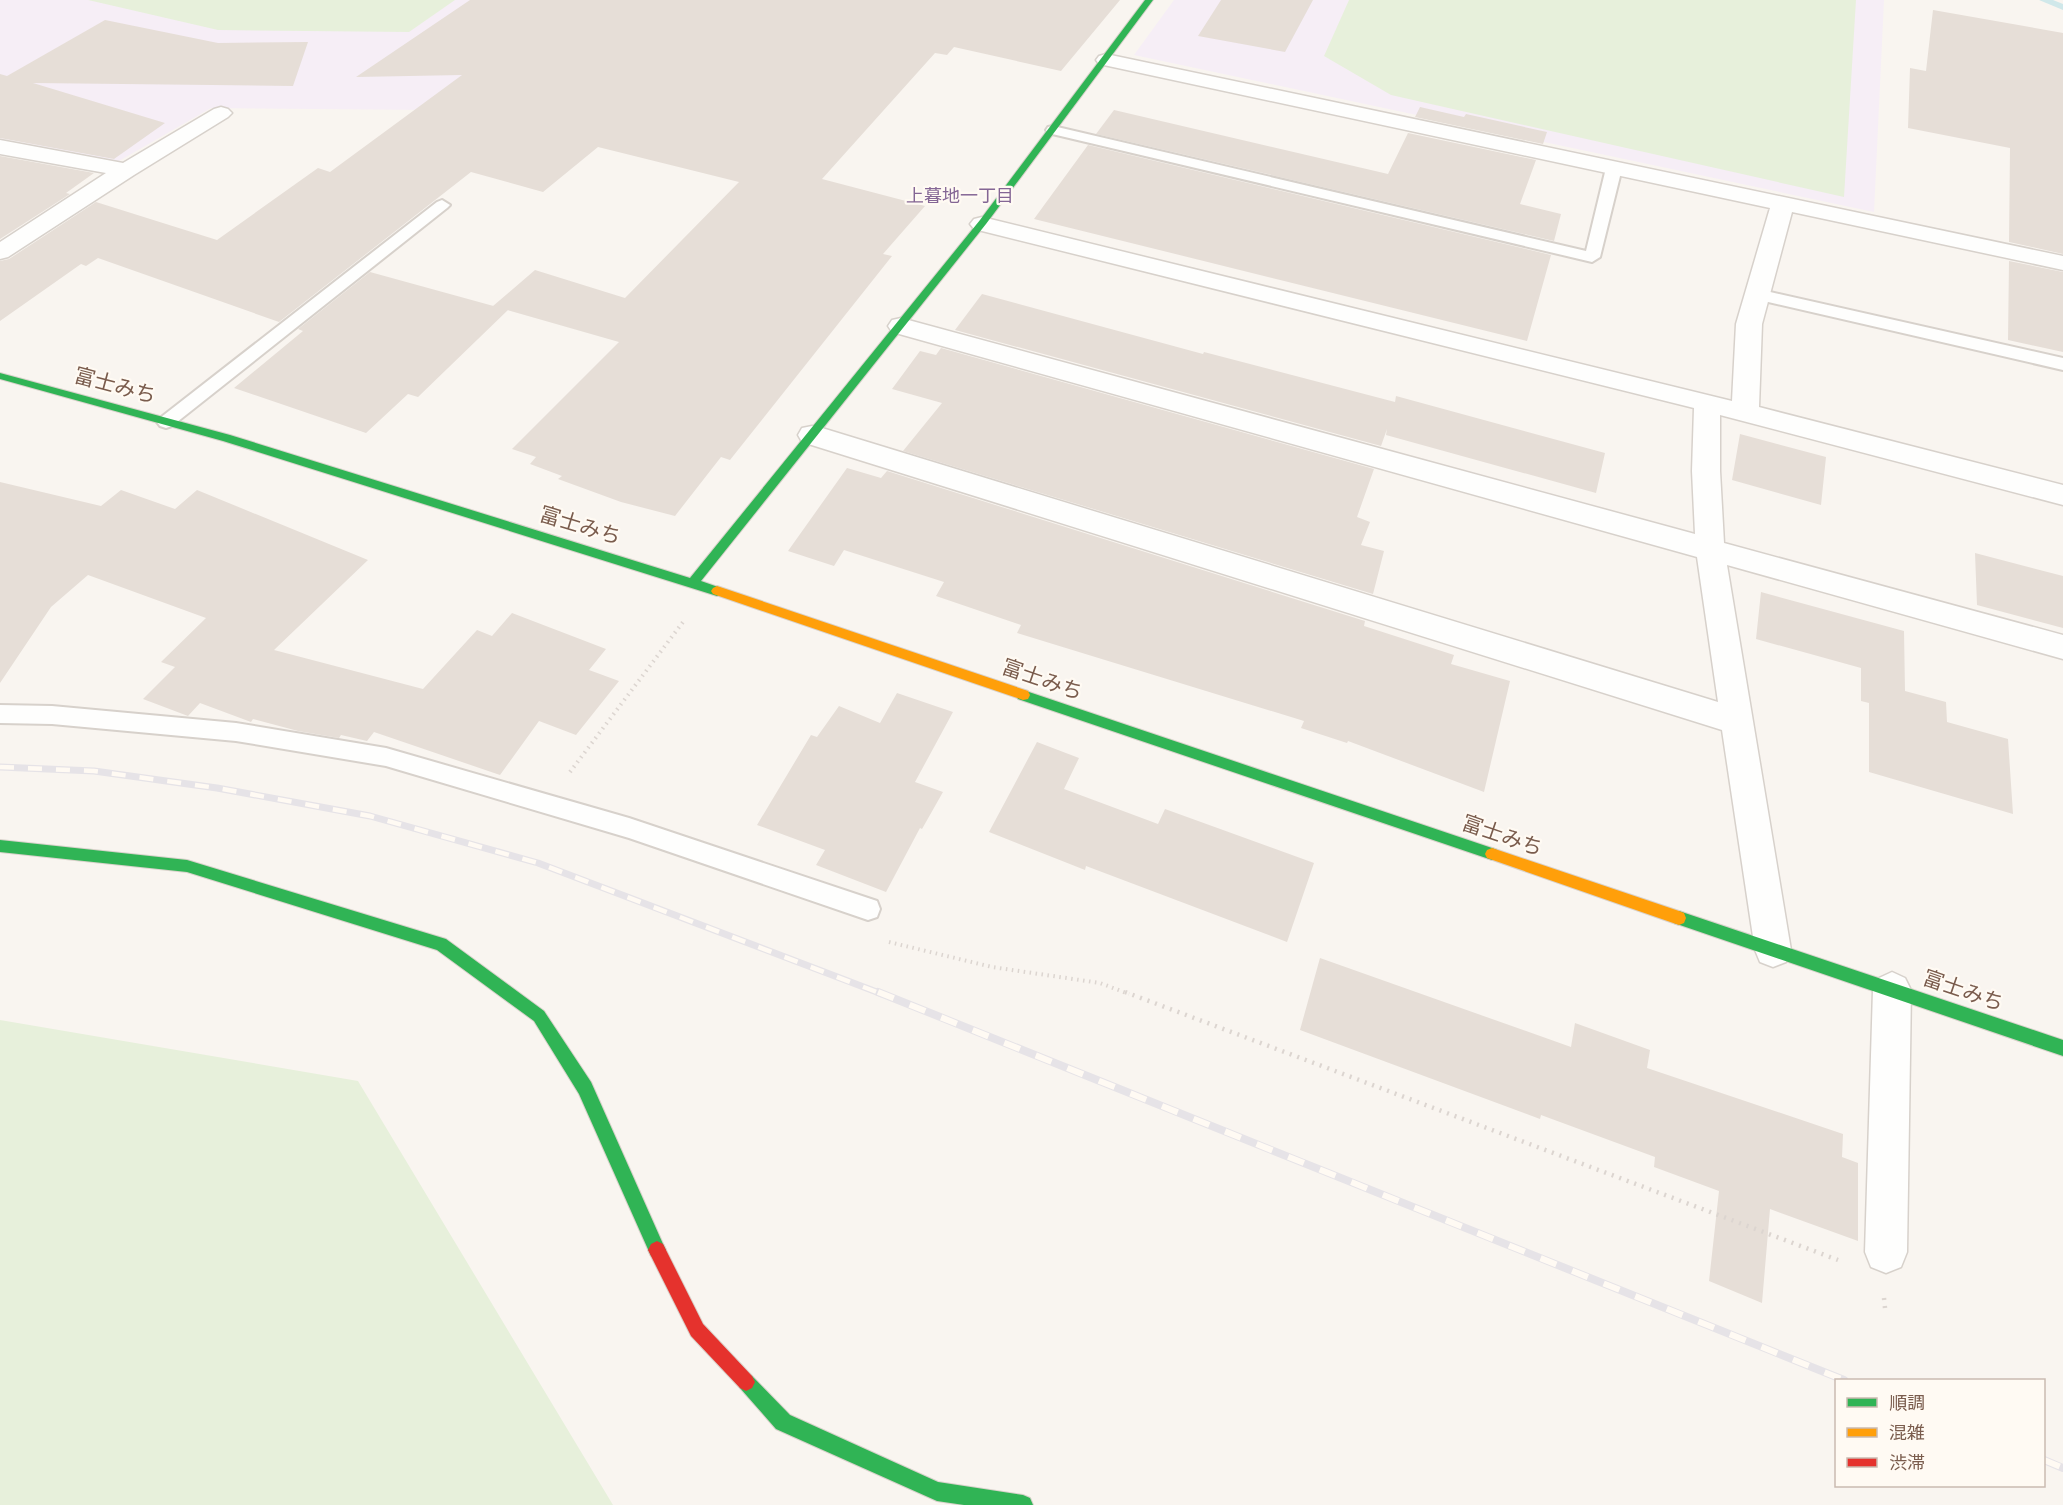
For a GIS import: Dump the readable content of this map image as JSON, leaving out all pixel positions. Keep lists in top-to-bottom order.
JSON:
{
  "streets": {
    "main road": ["富士みち"]
  },
  "districts": ["上暮地一丁目"],
  "legend": ["順調", "混雑", "渋滞"]
}
